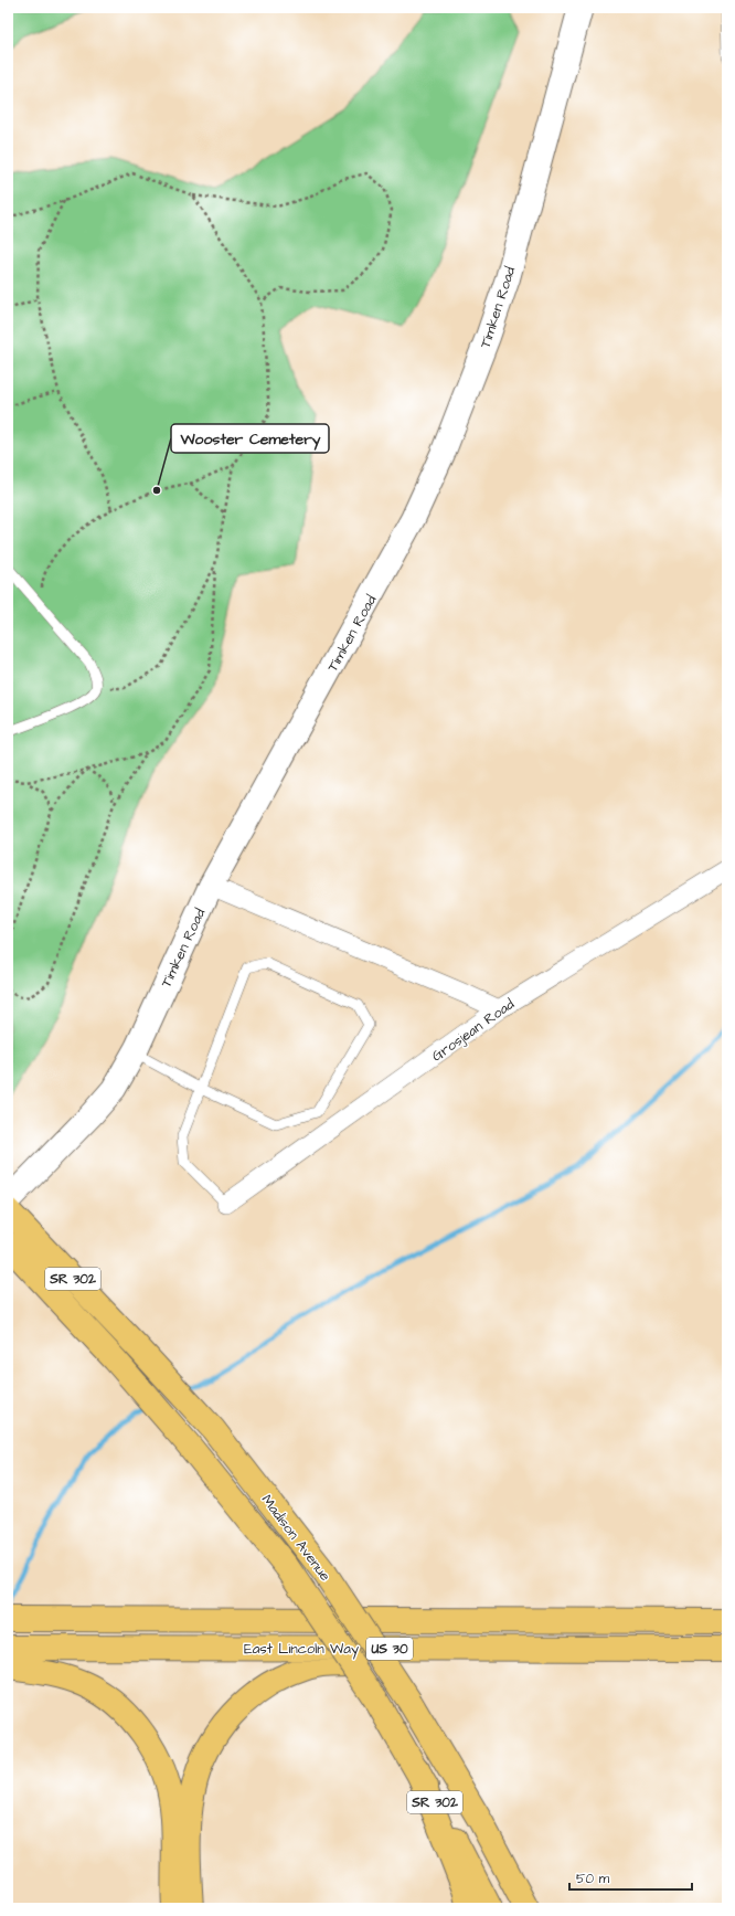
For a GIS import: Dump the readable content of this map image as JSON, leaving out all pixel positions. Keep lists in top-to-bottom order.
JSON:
{
  "streets": {
    "main road": [
      "SR 302",
      "Madison Avenue",
      "East Lincoln Way",
      "US 30"
    ],
    "street": ["Timken Road", "Grosjean Road"]
  },
  "places": ["Wooster Cemetery"],
  "scale_bar": "50 m"
}
